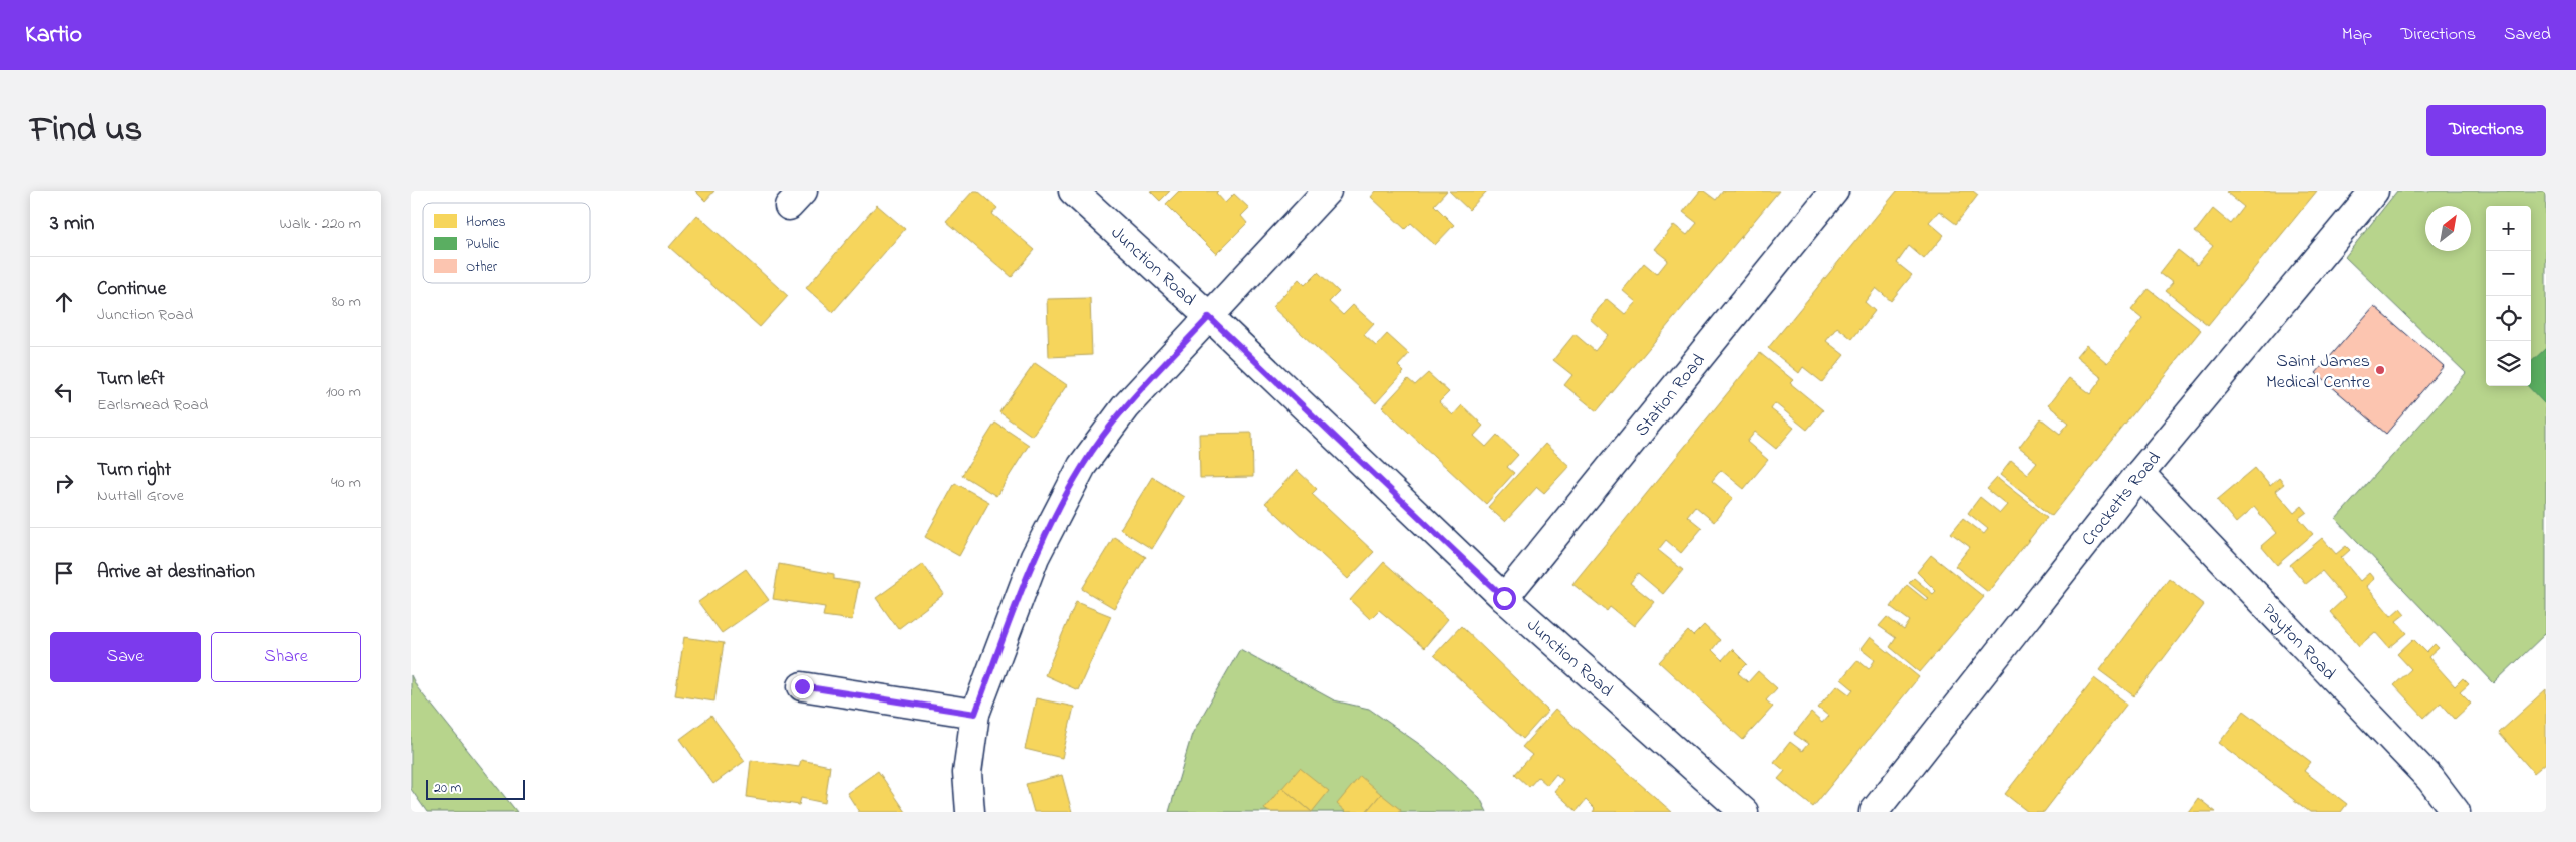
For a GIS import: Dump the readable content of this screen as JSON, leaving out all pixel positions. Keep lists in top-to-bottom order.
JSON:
{
  "streets": {
    "street": [
      "Junction Road",
      "Station Road",
      "Crocketts Road",
      "Payton Road"
    ]
  },
  "crossings": [
    ["Junction Road", "Station Road"],
    ["Crocketts Road", "Payton Road"]
  ],
  "places": ["Saint James Medical Centre"],
  "legend": ["Homes", "Public", "Other"],
  "scale_bar": "20 m",
  "north": "top right",
  "page": {
    "header": "Kartio",
    "nav": ["Map", "Directions", "Saved"],
    "title": "Find us",
    "buttons": [
      "Directions",
      ["Save", "Share"]
    ],
    "heading": ["3 min", "Walk · 220 m"],
    "map_buttons": ["+", "−"],
    "list": [
      ["Continue", "Junction Road", "80 m"],
      ["Turn left", "Earlsmead Road", "100 m"],
      ["Turn right", "Nuttall Grove", "40 m"],
      "Arrive at destination"
    ],
    "scale": "20 m"
  }
}
